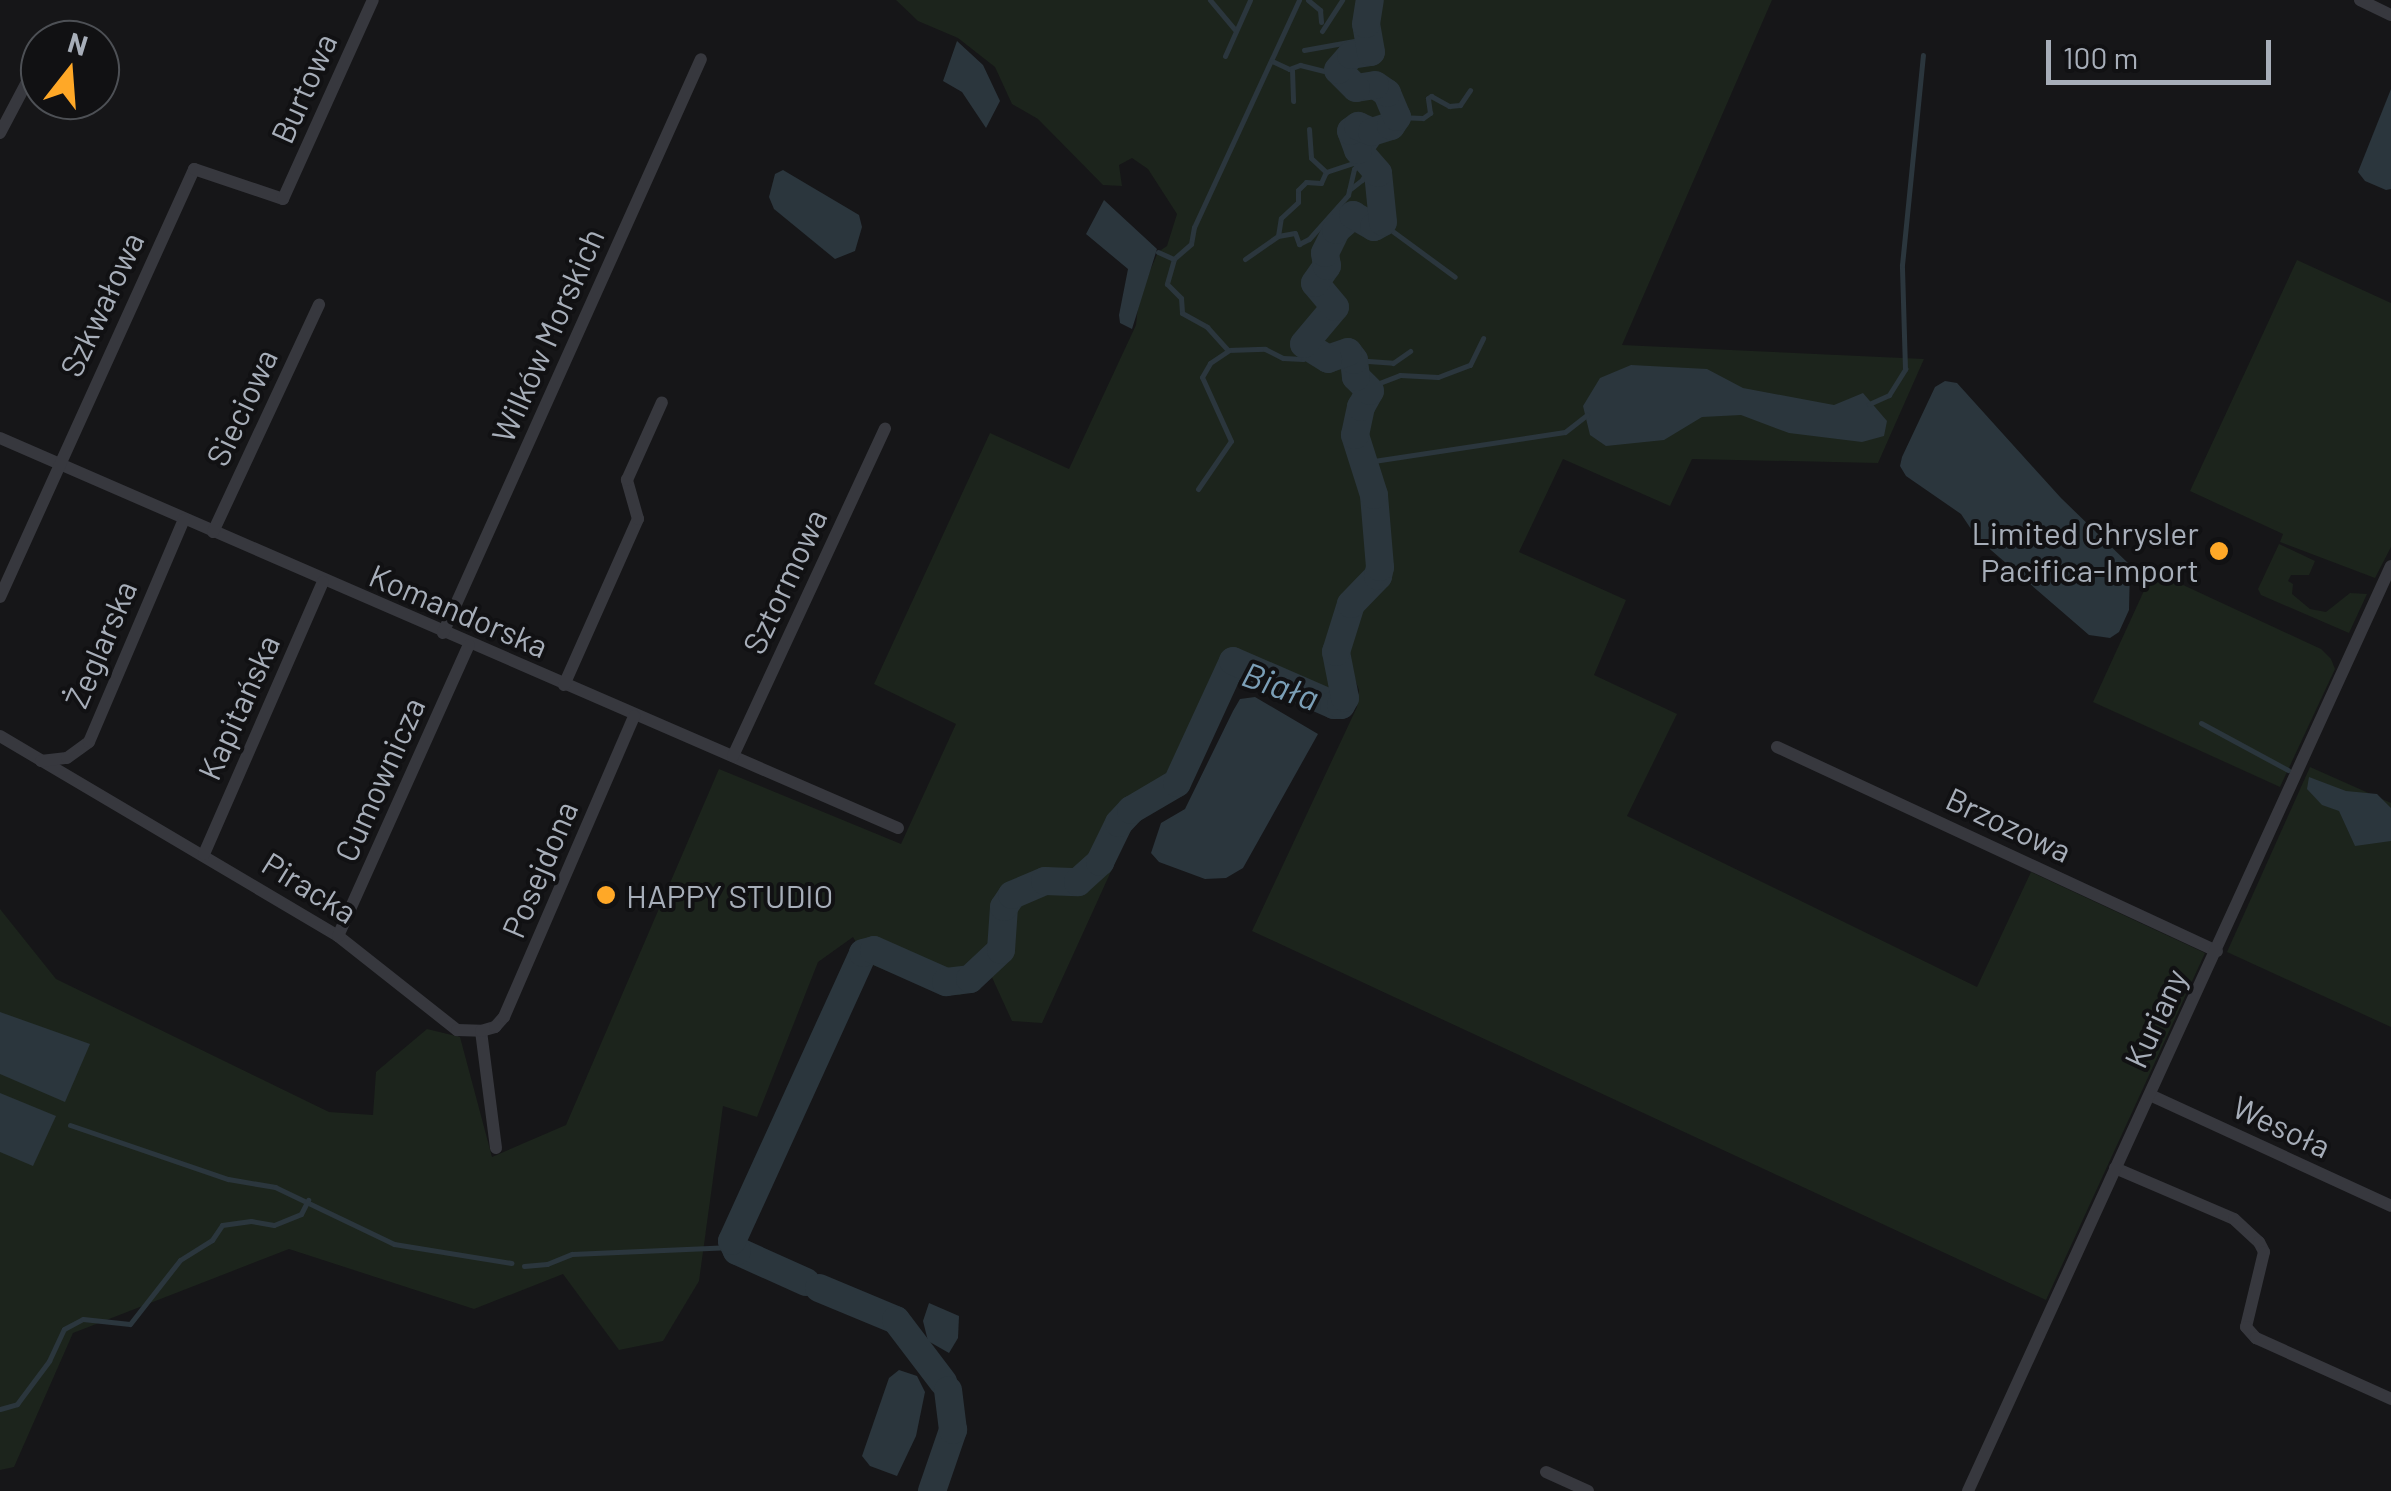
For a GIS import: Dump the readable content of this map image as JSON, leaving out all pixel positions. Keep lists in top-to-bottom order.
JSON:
{
  "streets": {
    "street": [
      "Burtowa",
      "Szkwałowa",
      "Wilków Morskich",
      "Sieciowa",
      "Sztormowa",
      "Komandorska",
      "Żeglarska",
      "Kapitańska",
      "Cumownicza",
      "Brzozowa",
      "Posejdona",
      "Piracka",
      "Kuriany",
      "Wesoła"
    ]
  },
  "crossings": [
    ["Burtowa", "Szkwałowa"],
    ["Szkwałowa", "Komandorska"],
    ["Wilków Morskich", "Komandorska"],
    ["Sieciowa", "Komandorska"],
    ["Sztormowa", "Komandorska"],
    ["Komandorska", "Żeglarska"],
    ["Komandorska", "Kapitańska"],
    ["Komandorska", "Cumownicza"],
    ["Komandorska", "Posejdona"],
    ["Żeglarska", "Piracka"],
    ["Kapitańska", "Piracka"],
    ["Cumownicza", "Piracka"],
    ["Brzozowa", "Kuriany"],
    ["Posejdona", "Piracka"],
    ["Kuriany", "Wesoła"]
  ],
  "water": ["Biała"],
  "places": ["Limited Chrysler Pacifica-Import", "HAPPY STUDIO"],
  "scale_bar": "100 m",
  "north": "top"
}
